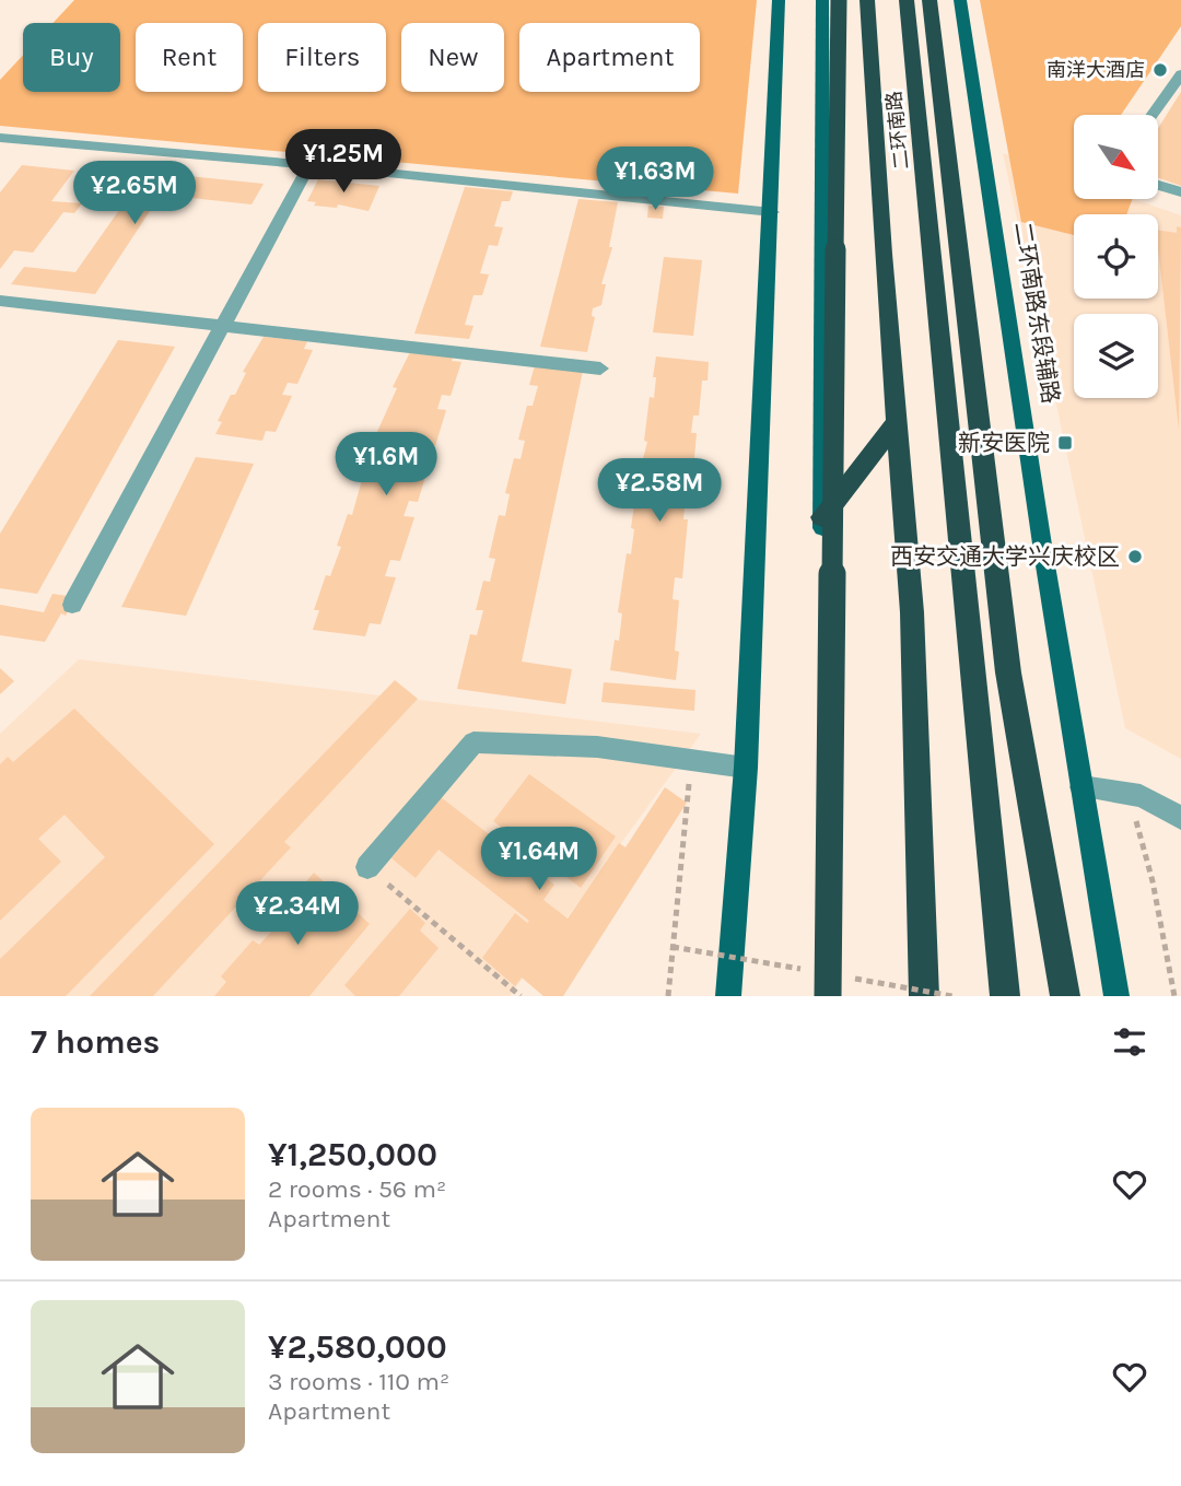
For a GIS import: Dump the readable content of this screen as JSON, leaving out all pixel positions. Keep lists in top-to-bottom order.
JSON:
{
  "streets": {
    "highway": ["二环南路"],
    "main road": ["二环南路东段辅路"]
  },
  "places": {
    "other": ["南洋大酒店", "西安交通大学兴庆校区"],
    "transit": ["新安医院"]
  },
  "north": "bottom right",
  "page": {
    "chip": [
      "Buy",
      "Rent",
      "Filters",
      "New",
      "Apartment"
    ],
    "price": [
      "¥1.25M",
      "¥1.63M",
      "¥2.65M",
      "¥1.6M",
      "¥2.58M",
      "¥1.64M",
      "¥2.34M"
    ],
    "heading": "7 homes",
    "list": [
      {
        "name": "¥1,250,000",
        "note": "2 rooms · 56 m² · Apartment"
      },
      {
        "name": "¥2,580,000",
        "note": "3 rooms · 110 m² · Apartment"
      }
    ]
  }
}
